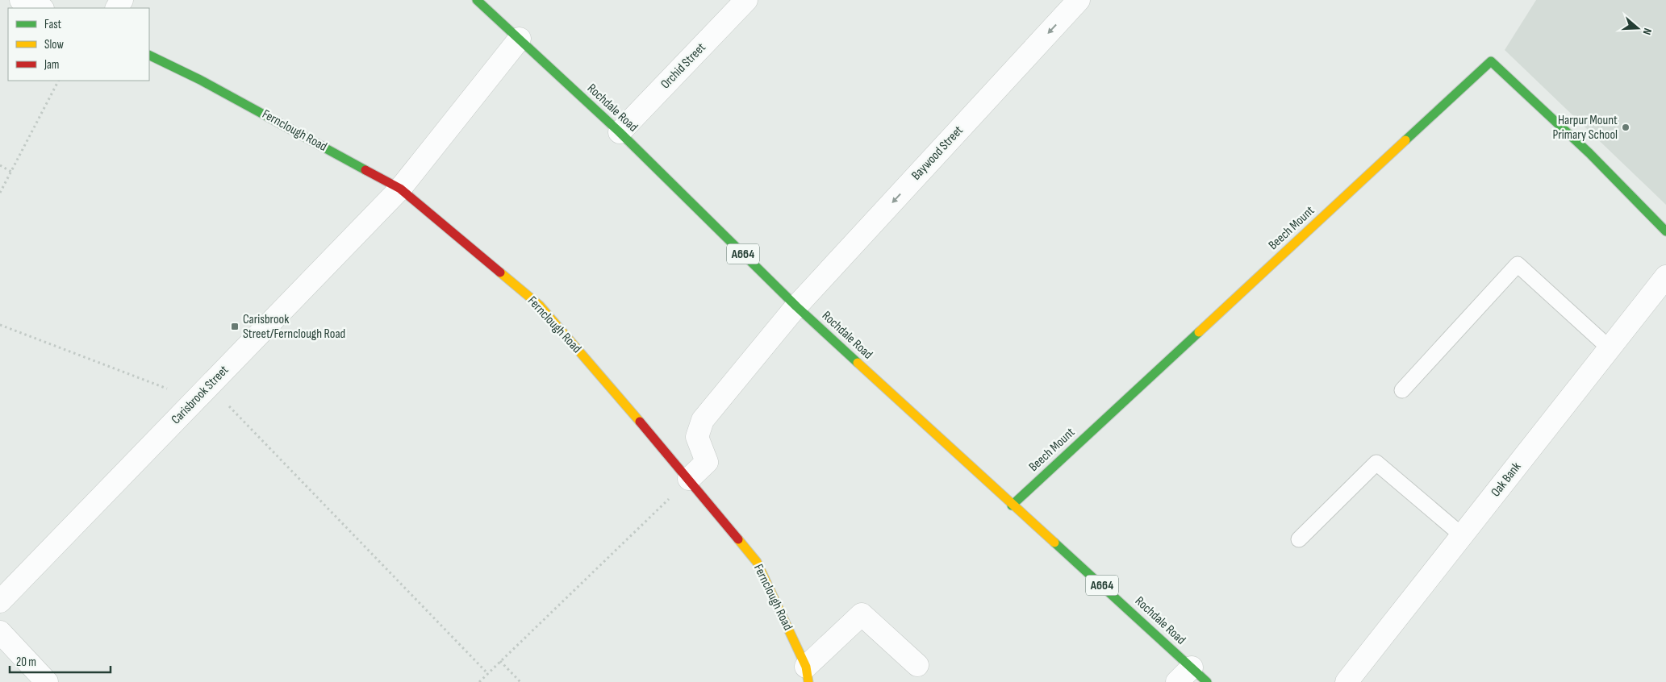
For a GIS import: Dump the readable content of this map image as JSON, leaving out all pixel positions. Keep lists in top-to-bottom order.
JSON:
{
  "streets": {
    "street": [
      "Orchid Street",
      "Rochdale Road",
      "Fernclough Road",
      "Baywood Street",
      "Beech Mount",
      "A664",
      "Carisbrook Street",
      "Oak Bank"
    ]
  },
  "crossings": [
    ["Orchid Street", "Rochdale Road"],
    ["Rochdale Road", "Baywood Street"],
    ["Rochdale Road", "Beech Mount"],
    ["Rochdale Road", "Carisbrook Street"],
    ["Fernclough Road", "Baywood Street"],
    ["Fernclough Road", "Carisbrook Street"]
  ],
  "one_way": ["Baywood Street"],
  "places": {
    "other": ["Harpur Mount Primary School"],
    "transit": ["Carisbrook Street/Fernclough Road"]
  },
  "legend": ["Fast", "Slow", "Jam"],
  "scale_bar": "20 m",
  "north": "right"
}
